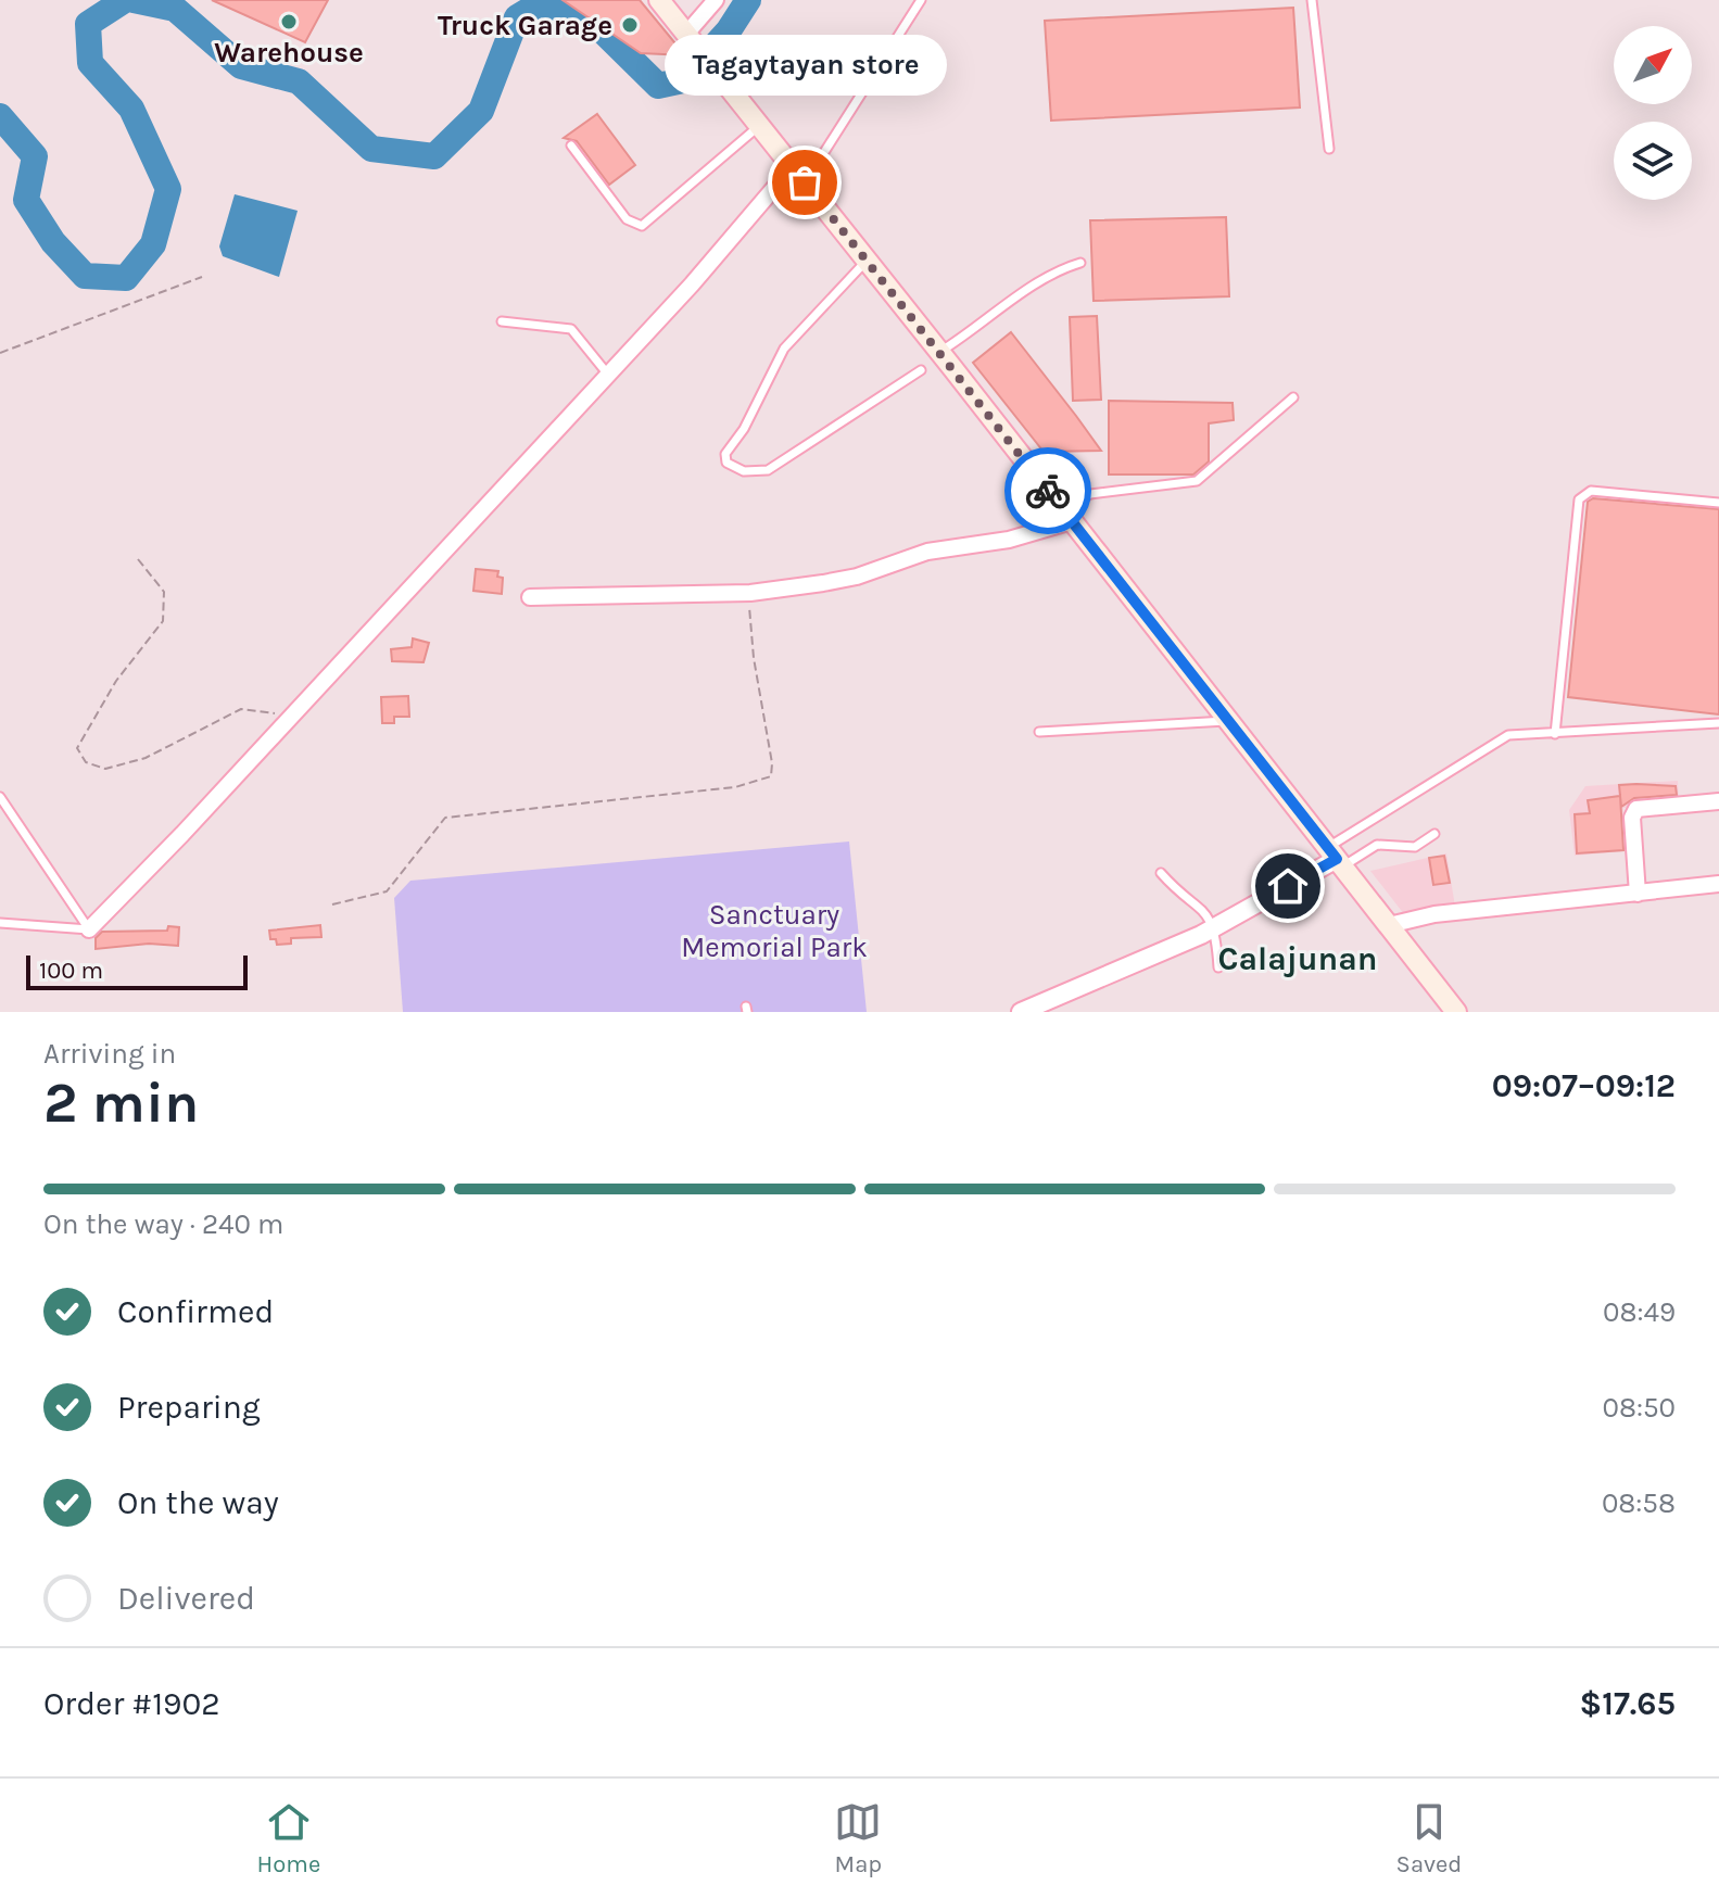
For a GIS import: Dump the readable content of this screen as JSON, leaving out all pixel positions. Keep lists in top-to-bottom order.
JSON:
{
  "districts": ["Calajunan"],
  "parks": ["Sanctuary Memorial Park"],
  "places": ["Warehouse", "Truck Garage", "Tagaytayan store"],
  "scale_bar": "100 m",
  "north": "top right",
  "page": {
    "bubble": "Tagaytayan store",
    "scale": "100 m",
    "heading": ["2 min", "Arriving in", "09:07–09:12"],
    "panel": ["Order #1902", "$17.65"],
    "bar": "On the way · 240 m",
    "list": [
      ["Confirmed", "08:49"],
      ["Preparing", "08:50"],
      ["On the way", "08:58"],
      "Delivered"
    ],
    "tabs": ["Home", "Map", "Saved"]
  }
}
